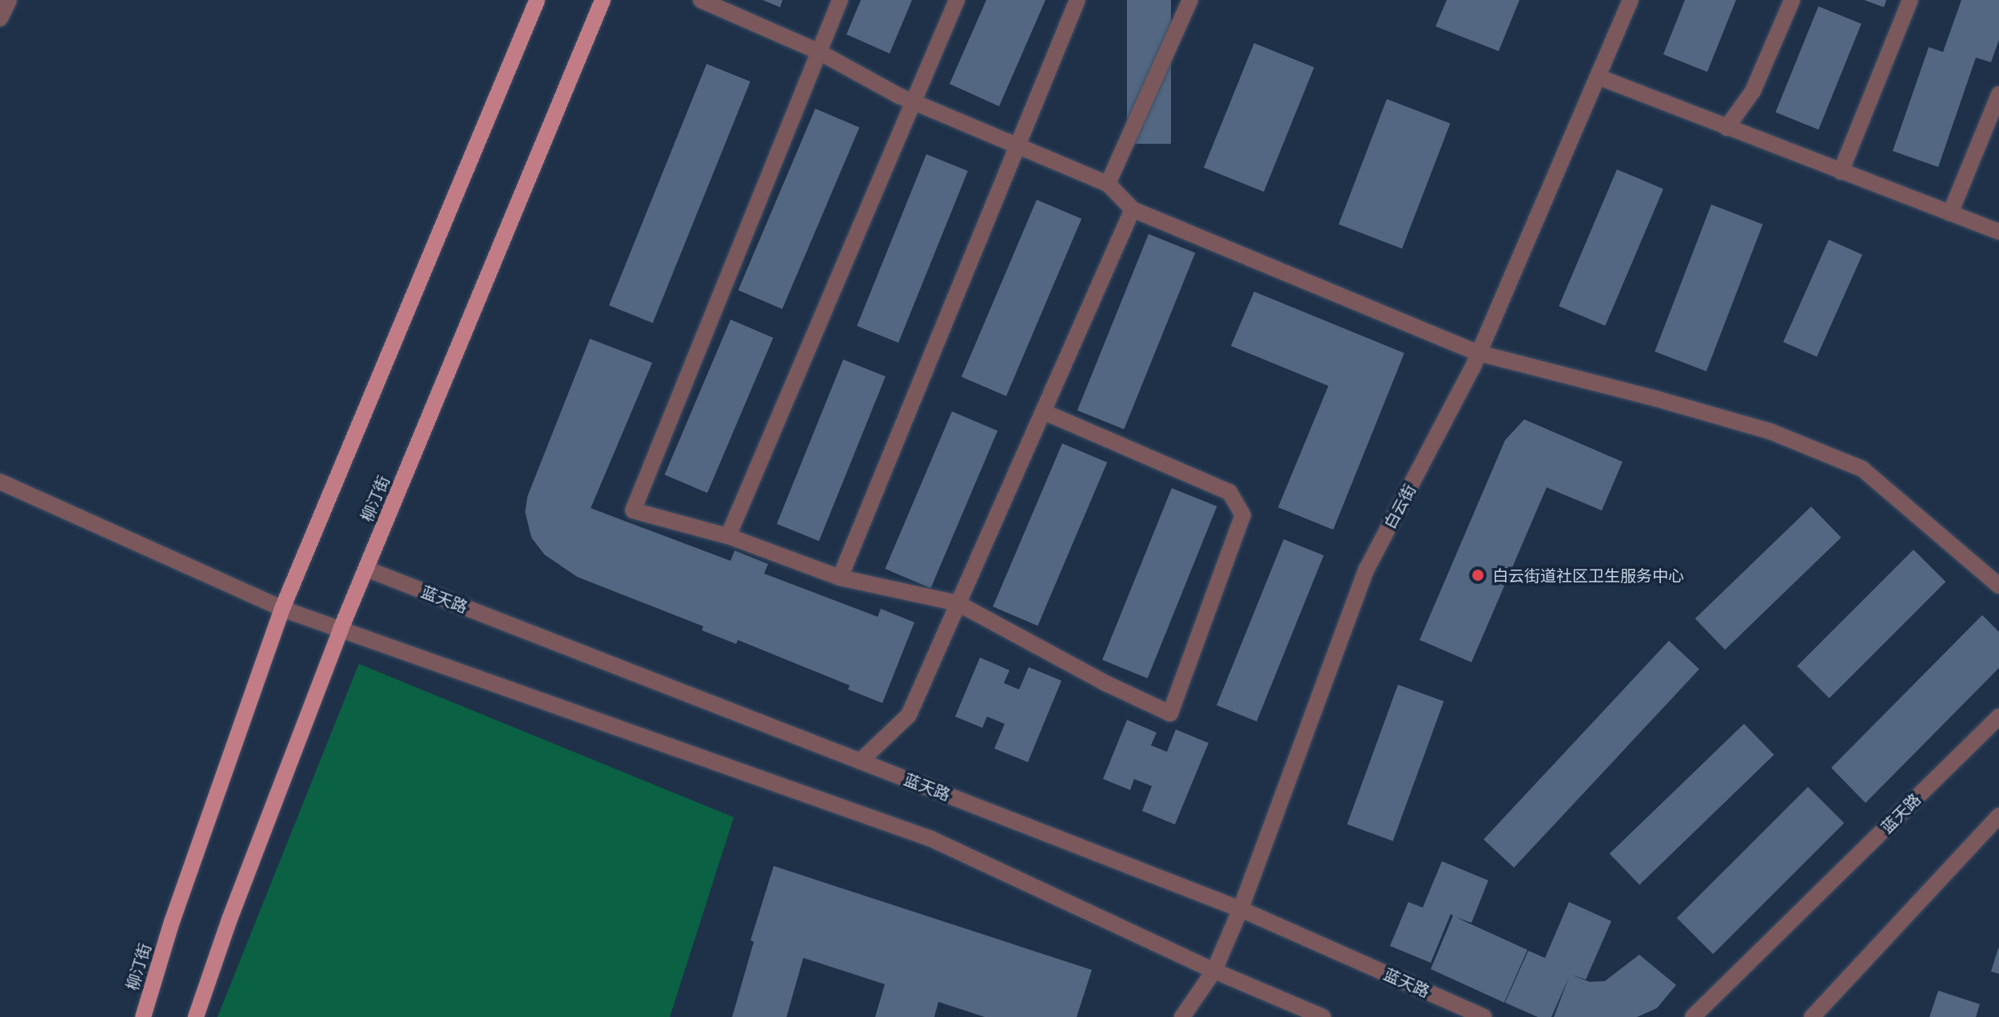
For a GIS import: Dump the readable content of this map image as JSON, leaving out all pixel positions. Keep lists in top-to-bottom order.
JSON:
{
  "streets": {
    "main road": ["柳汀街"],
    "street": ["白云街", "蓝天路"]
  },
  "crossings": [
    ["柳汀街", "蓝天路"],
    ["白云街", "蓝天路"]
  ],
  "places": ["白云街道社区卫生服务中心"]
}
